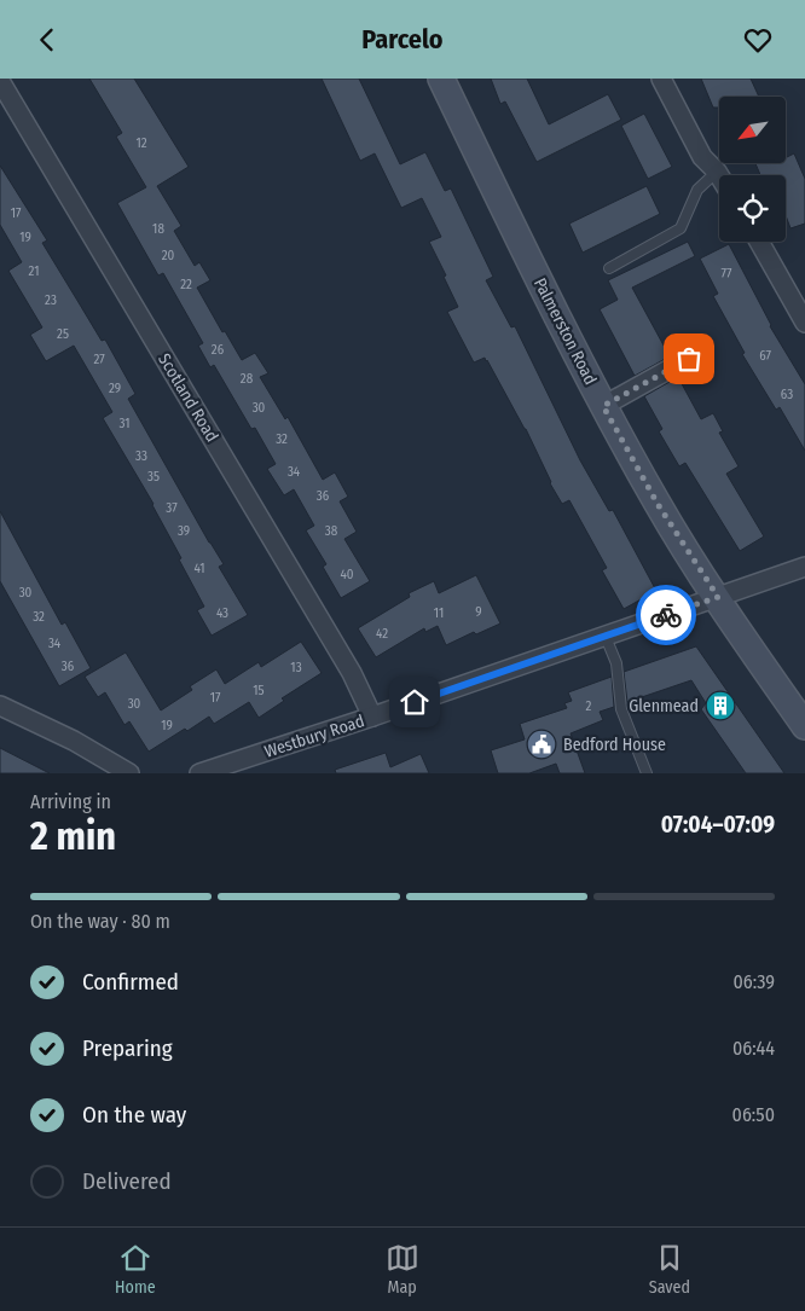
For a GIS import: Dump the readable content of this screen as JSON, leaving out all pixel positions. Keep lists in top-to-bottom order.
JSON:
{
  "streets": {
    "main road": ["Palmerston Road"],
    "street": ["Scotland Road", "Westbury Road"]
  },
  "crossings": [
    ["Palmerston Road", "Westbury Road"],
    ["Scotland Road", "Westbury Road"]
  ],
  "places": {
    "building": ["Glenmead"],
    "public building": ["Bedford House"]
  },
  "house_numbers": [
    "12",
    "17",
    "18",
    "19",
    "20",
    "21",
    "77",
    "22",
    "23",
    "25",
    "26",
    "67",
    "27",
    "28",
    "29",
    "63",
    "30",
    "31",
    "32",
    "33",
    "34",
    "35",
    "36",
    "37",
    "39",
    "38",
    "41",
    "40",
    "30",
    "9",
    "43",
    "11",
    "32",
    "42",
    "34",
    "36",
    "13",
    "15",
    "17",
    "30",
    "2",
    "19"
  ],
  "north": "bottom left",
  "page": {
    "header": "Parcelo",
    "heading": ["2 min", "Arriving in", "07:04–07:09"],
    "bar": "On the way · 80 m",
    "list": [
      ["Confirmed", "06:39"],
      ["Preparing", "06:44"],
      ["On the way", "06:50"],
      "Delivered"
    ],
    "tabs": ["Home", "Map", "Saved"]
  }
}
